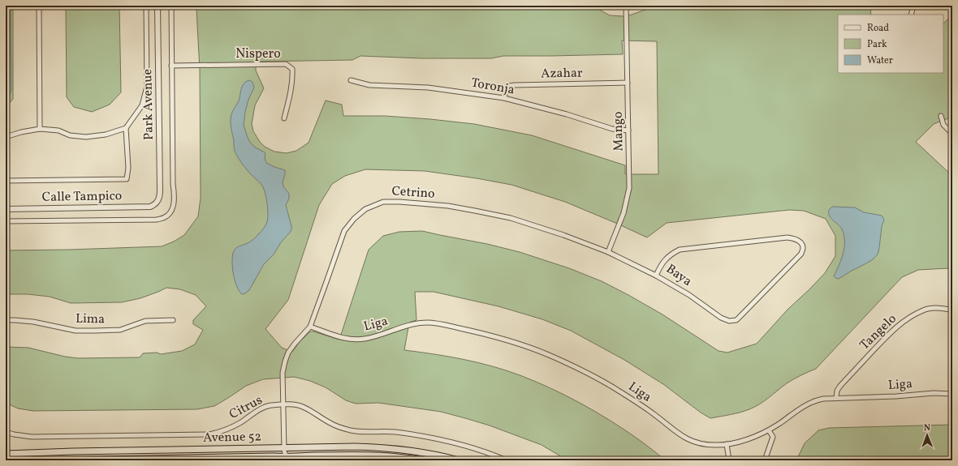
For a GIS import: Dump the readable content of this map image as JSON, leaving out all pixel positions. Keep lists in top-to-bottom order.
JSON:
{
  "streets": {
    "main road": ["Avenue 52"],
    "street": [
      "Nispero",
      "Azahar",
      "Toronja",
      "Park Avenue",
      "Mango",
      "Cetrino",
      "Calle Tampico",
      "Baya",
      "Lima",
      "Liga",
      "Tangelo",
      "Citrus"
    ]
  },
  "crossings": [
    ["Azahar", "Toronja"],
    ["Azahar", "Mango"],
    ["Toronja", "Mango"],
    ["Park Avenue", "Calle Tampico"],
    ["Mango", "Cetrino"],
    ["Cetrino", "Baya"],
    ["Cetrino", "Liga"],
    ["Cetrino", "Citrus"],
    ["Cetrino", "Avenue 52"],
    ["Liga", "Tangelo"]
  ],
  "legend": ["Road", "Park", "Water"],
  "north": "top"
}
